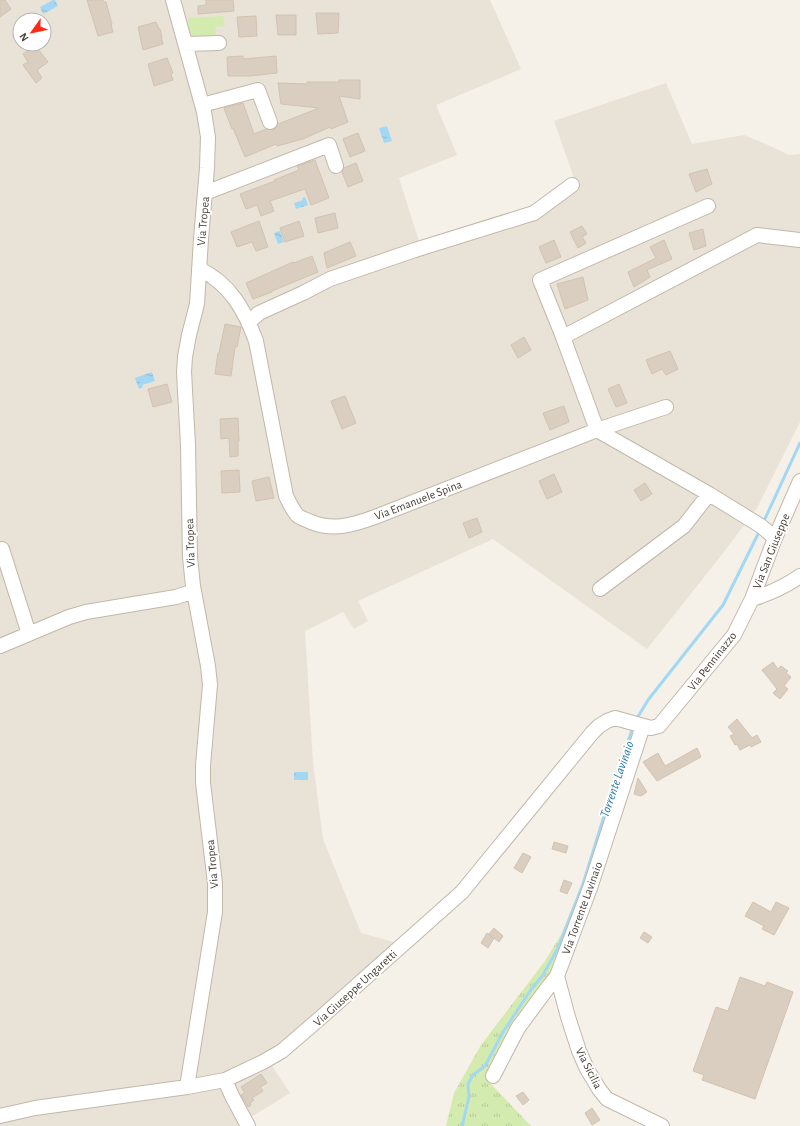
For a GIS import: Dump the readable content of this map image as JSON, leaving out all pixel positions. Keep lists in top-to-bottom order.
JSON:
{
  "streets": {
    "street": [
      "Via Tropea",
      "Via Emanuele Spina",
      "Via San Giuseppe",
      "Via Penninazzo",
      "Via Torrente Lavinaio",
      "Via Giuseppe Ungaretti",
      "Via Sicilia"
    ]
  },
  "crossings": [
    ["Via Tropea", "Via Emanuele Spina"],
    ["Via Tropea", "Via Giuseppe Ungaretti"],
    ["Via San Giuseppe", "Via Penninazzo"],
    ["Via Penninazzo", "Via Torrente Lavinaio"],
    ["Via Penninazzo", "Via Giuseppe Ungaretti"],
    ["Via Torrente Lavinaio", "Via Giuseppe Ungaretti"],
    ["Via Torrente Lavinaio", "Via Sicilia"]
  ],
  "water": ["Torrente Lavinaio"],
  "north": "bottom left"
}
